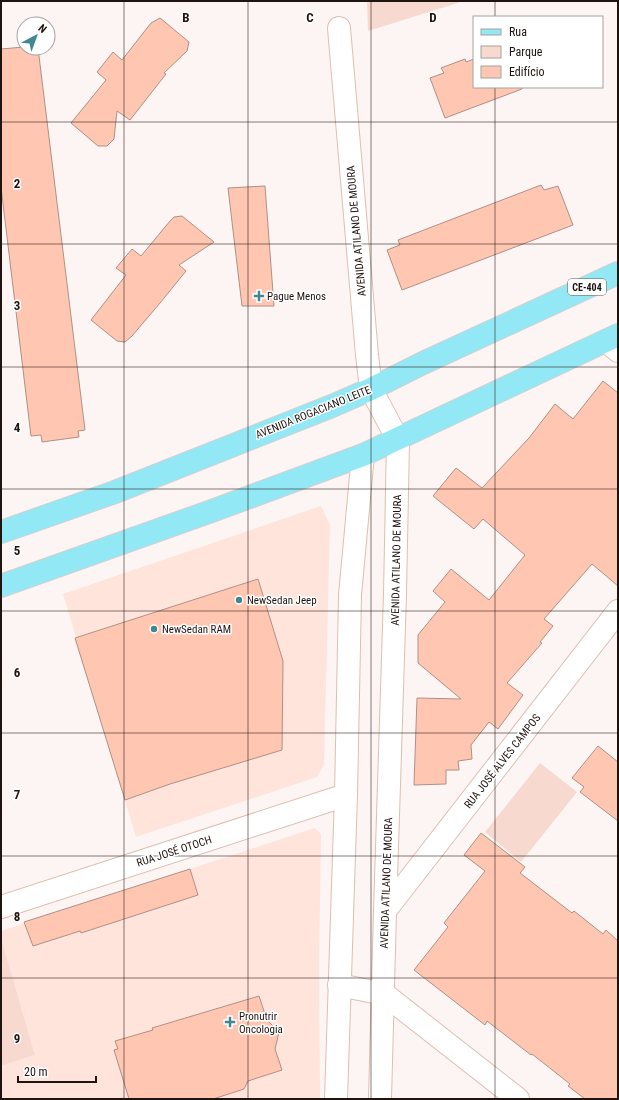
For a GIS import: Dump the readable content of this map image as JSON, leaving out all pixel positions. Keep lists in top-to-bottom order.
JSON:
{
  "streets": {
    "main road": ["CE-404", "AVENIDA ROGACIANO LEITE"],
    "street": ["AVENIDA ATILANO DE MOURA", "RUA JOSÉ ALVES CAMPOS", "RUA JOSÉ OTOCH"]
  },
  "crossings": [
    ["AVENIDA ATILANO DE MOURA", "AVENIDA ROGACIANO LEITE"],
    ["AVENIDA ATILANO DE MOURA", "RUA JOSÉ ALVES CAMPOS"]
  ],
  "places": {
    "health": ["Pague Menos", "Pronutrir Oncologia"],
    "other": ["NewSedan Jeep", "NewSedan RAM"]
  },
  "legend": ["Rua", "Parque", "Edifício"],
  "scale_bar": "20 m",
  "north": "top right",
  "grid": {
    "columns": ["B", "C", "D"],
    "rows": [
      "2",
      "3",
      "4",
      "5",
      "6",
      "7",
      "8",
      "9"
    ]
  }
}
